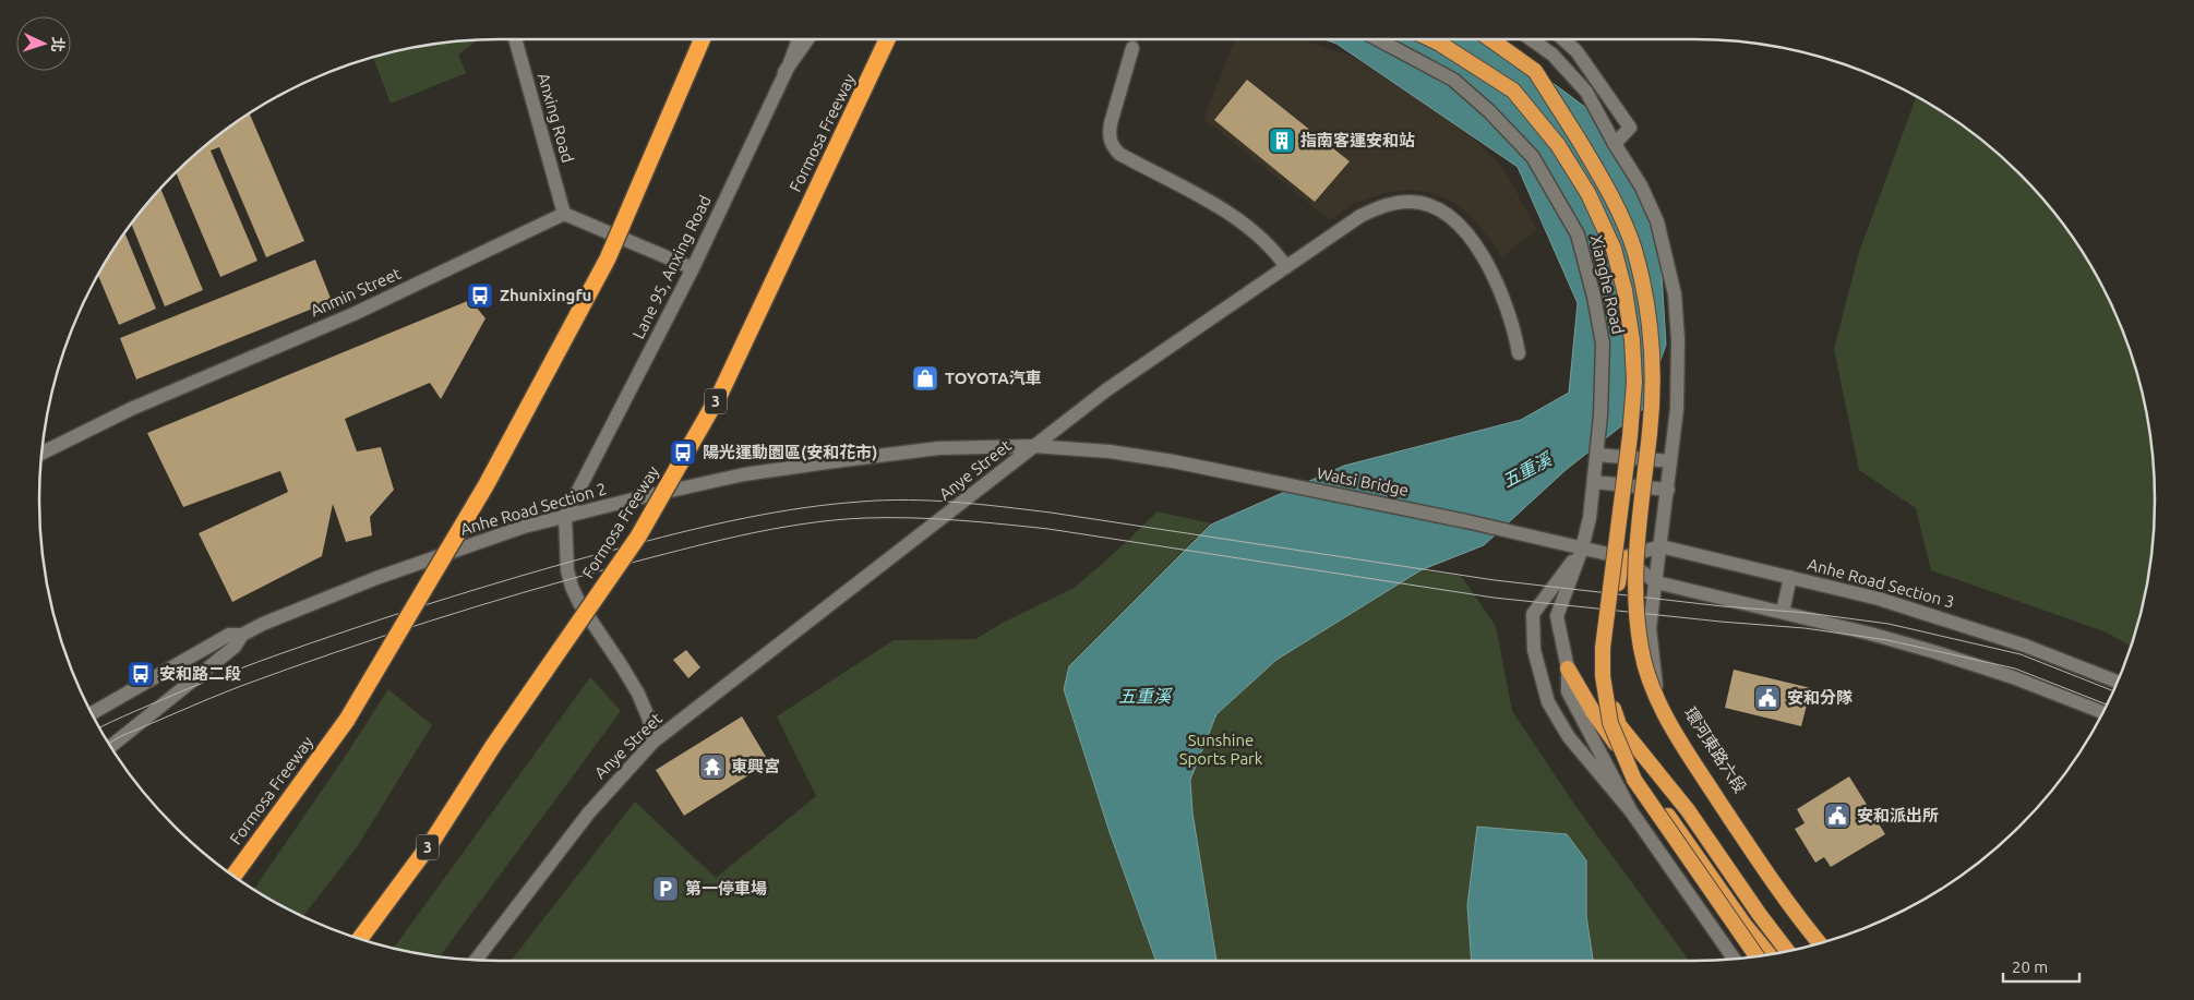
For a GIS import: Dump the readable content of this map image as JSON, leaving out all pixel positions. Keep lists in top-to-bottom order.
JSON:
{
  "streets": {
    "highway": ["Formosa Freeway", "3"],
    "main road": [
      "Anxing Road",
      "Lane 95, Anxing Road",
      "Xianghe Road",
      "Anmin Street",
      "Anye Street",
      "Watsi Bridge",
      "Anhe Road Section 2",
      "Anhe Road Section 3",
      "環河東路六段"
    ]
  },
  "crossings": [
    ["Anxing Road", "Anmin Street"],
    ["Lane 95, Anxing Road", "Anhe Road Section 2"],
    ["Xianghe Road", "Watsi Bridge"],
    ["Anye Street", "Anhe Road Section 2"],
    ["Watsi Bridge", "Anhe Road Section 2"],
    ["Anhe Road Section 3", "環河東路六段"]
  ],
  "water": ["五重溪"],
  "parks": ["Sunshine Sports Park"],
  "places": {
    "building": ["指南客運安和站"],
    "bus stop": ["Zhunixingfu", "陽光運動園區(安和花市)", "安和路二段"],
    "shop": ["TOYOTA汽車"],
    "public building": ["安和分隊", "安和派出所"],
    "temple": ["東興宮"],
    "parking": ["第一停車場"]
  },
  "scale_bar": "20 m",
  "north": "right"
}
